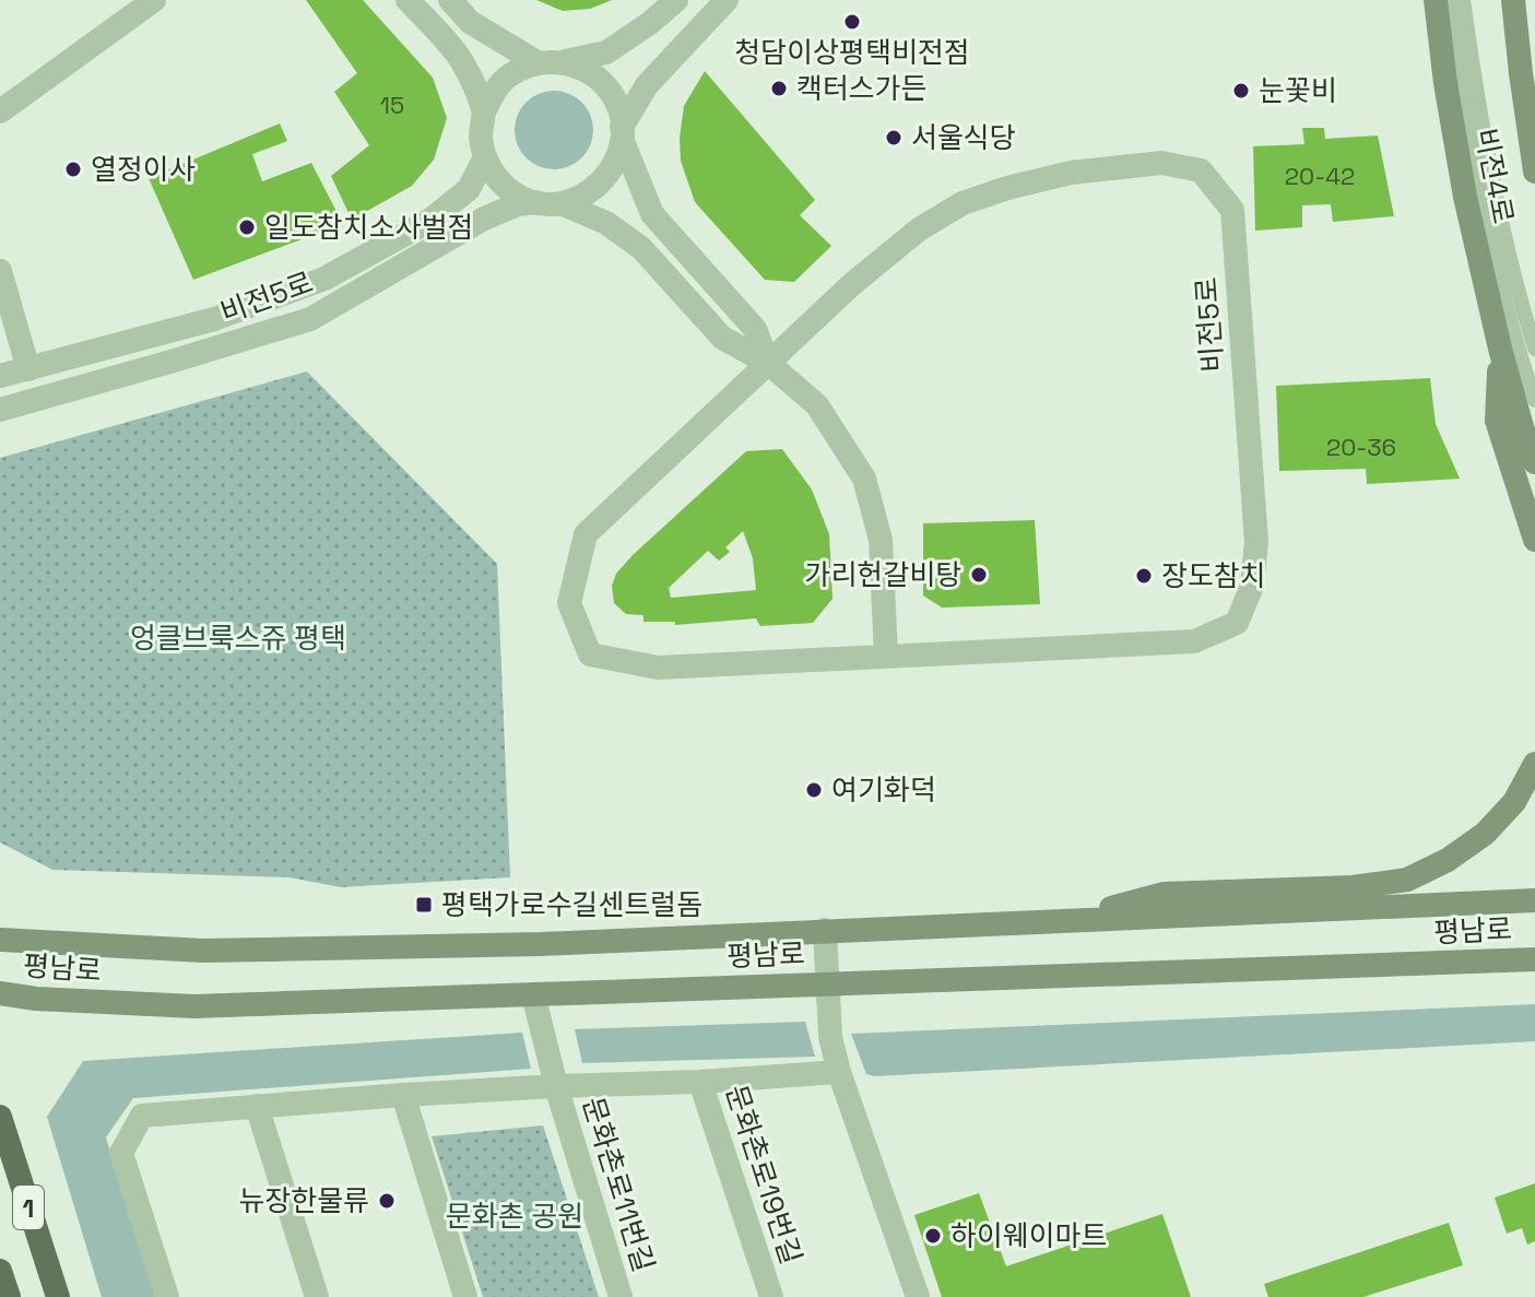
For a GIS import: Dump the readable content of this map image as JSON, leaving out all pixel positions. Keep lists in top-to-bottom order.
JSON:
{
  "streets": {
    "main road": ["비전4로", "평남로", "1"],
    "street": ["비전5로", "문화촌로19번길", "문화촌로11번길"]
  },
  "parks": ["엉클브룩스쥬 평택", "문화촌 공원"],
  "places": {
    "other": [
      "청담이상평택비전점",
      "캑터스가든",
      "눈꽃비",
      "서울식당",
      "열정이사",
      "일도참치소사벌점",
      "가리헌갈비탕",
      "장도참치",
      "여기화덕",
      "뉴장한물류",
      "하이웨이마트"
    ],
    "transit": ["평택가로수길센트럴돔"]
  },
  "house_numbers": ["15", "20-42", "20-36"]
}
